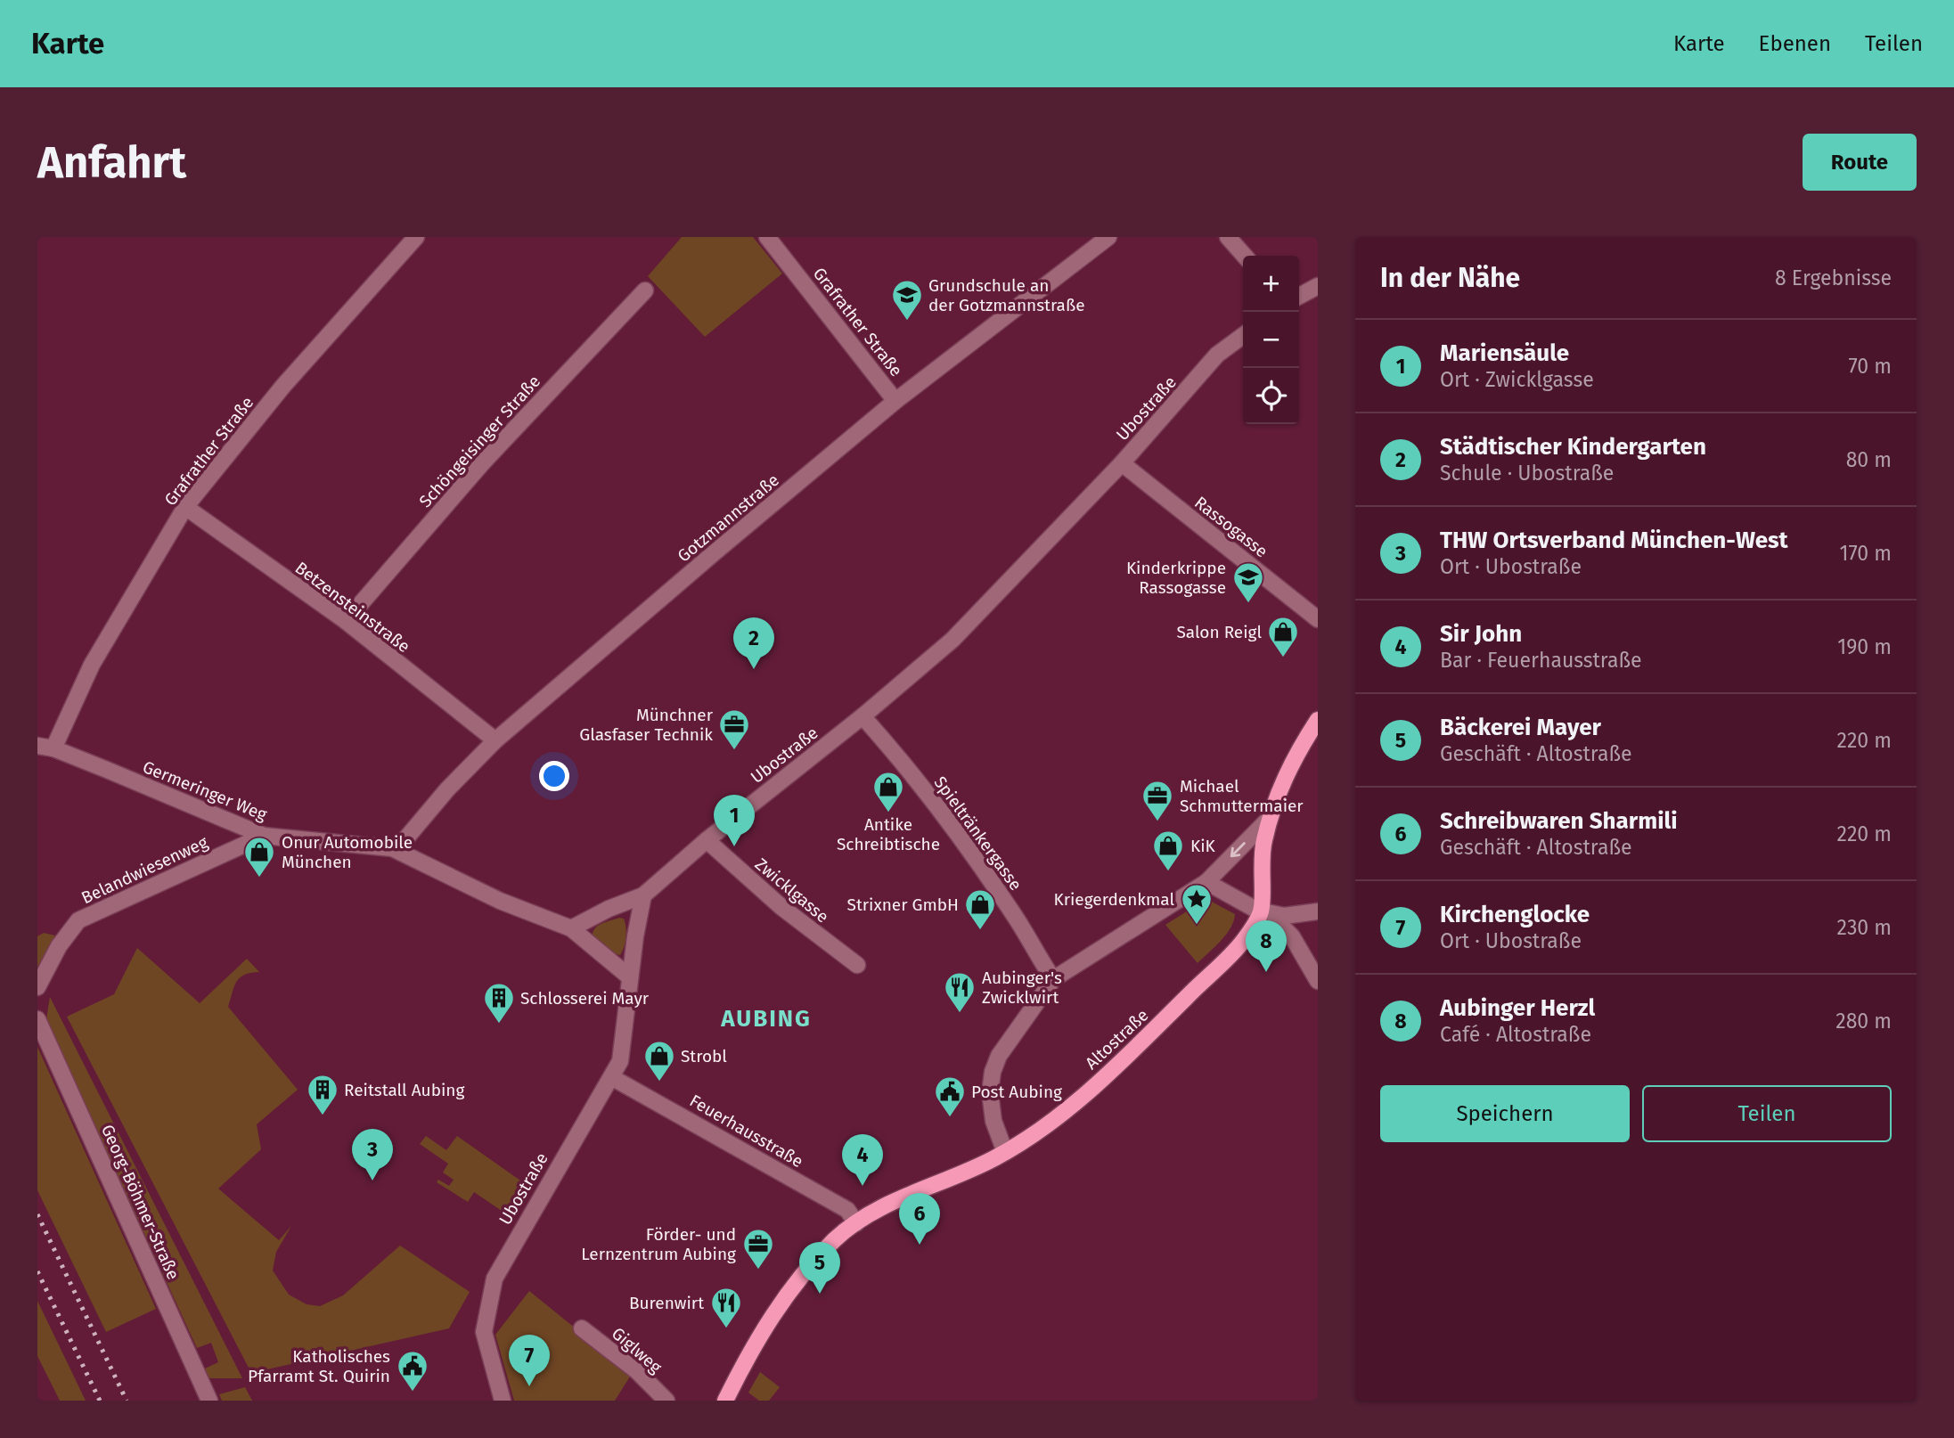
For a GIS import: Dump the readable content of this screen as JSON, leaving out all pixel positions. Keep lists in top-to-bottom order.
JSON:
{
  "streets": {
    "main road": ["Altostraße"],
    "street": [
      "Grafrather Straße",
      "Ubostraße",
      "Schöngeisinger Straße",
      "Gotzmannstraße",
      "Rassogasse",
      "Betzensteinstraße",
      "Germeringer Weg",
      "Spieltränkergasse",
      "Belandwiesenweg",
      "Zwicklgasse",
      "Feuerhausstraße",
      "Georg-Böhmer-Straße",
      "Giglweg"
    ]
  },
  "crossings": [
    ["Grafrather Straße", "Gotzmannstraße"],
    ["Grafrather Straße", "Betzensteinstraße"],
    ["Grafrather Straße", "Germeringer Weg"],
    ["Ubostraße", "Rassogasse"],
    ["Ubostraße", "Germeringer Weg"],
    ["Ubostraße", "Spieltränkergasse"],
    ["Ubostraße", "Zwicklgasse"],
    ["Ubostraße", "Feuerhausstraße"],
    ["Schöngeisinger Straße", "Betzensteinstraße"],
    ["Gotzmannstraße", "Betzensteinstraße"],
    ["Gotzmannstraße", "Germeringer Weg"],
    ["Germeringer Weg", "Belandwiesenweg"],
    ["Altostraße", "Feuerhausstraße"]
  ],
  "districts": ["AUBING"],
  "places": {
    "school or university": ["Grundschule an der Gotzmannstraße", "Kinderkrippe Rassogasse"],
    "shop": [
      "Salon Reigl",
      "Antike Schreibtische",
      "KiK",
      "Onur Automobile München",
      "Strixner GmbH",
      "Strobl"
    ],
    "office": ["Münchner Glasfaser Technik", "Michael Schmuttermaier", "Förder- und Lernzentrum Aubing"],
    "place": ["Kriegerdenkmal"],
    "restaurant": ["Aubinger's Zwicklwirt", "Burenwirt"],
    "building": ["Schlosserei Mayr", "Reitstall Aubing"],
    "public building": ["Post Aubing", "Katholisches Pfarramt St. Quirin"]
  },
  "page": {
    "header": "Karte",
    "nav": ["Karte", "Ebenen", "Teilen"],
    "buttons": [
      "Route",
      ["Speichern", "Teilen"]
    ],
    "title": "Anfahrt",
    "heading": ["In der Nähe", "8 Ergebnisse"],
    "map_buttons": ["+", "−"],
    "list": [
      {
        "mark": "1",
        "name": "Mariensäule",
        "note": "Ort · Zwicklgasse",
        "value": "70 m"
      },
      {
        "mark": "2",
        "name": "Städtischer Kindergarten",
        "note": "Schule · Ubostraße",
        "value": "80 m"
      },
      {
        "mark": "3",
        "name": "THW Ortsverband München-West",
        "note": "Ort · Ubostraße",
        "value": "170 m"
      },
      {
        "mark": "4",
        "name": "Sir John",
        "note": "Bar · Feuerhausstraße",
        "value": "190 m"
      },
      {
        "mark": "5",
        "name": "Bäckerei Mayer",
        "note": "Geschäft · Altostraße",
        "value": "220 m"
      },
      {
        "mark": "6",
        "name": "Schreibwaren Sharmili",
        "note": "Geschäft · Altostraße",
        "value": "220 m"
      },
      {
        "mark": "7",
        "name": "Kirchenglocke",
        "note": "Ort · Ubostraße",
        "value": "230 m"
      },
      {
        "mark": "8",
        "name": "Aubinger Herzl",
        "note": "Café · Altostraße",
        "value": "280 m"
      }
    ],
    "pins": [
      "2",
      "1",
      "8",
      "3",
      "4",
      "6",
      "5",
      "7"
    ]
  }
}
